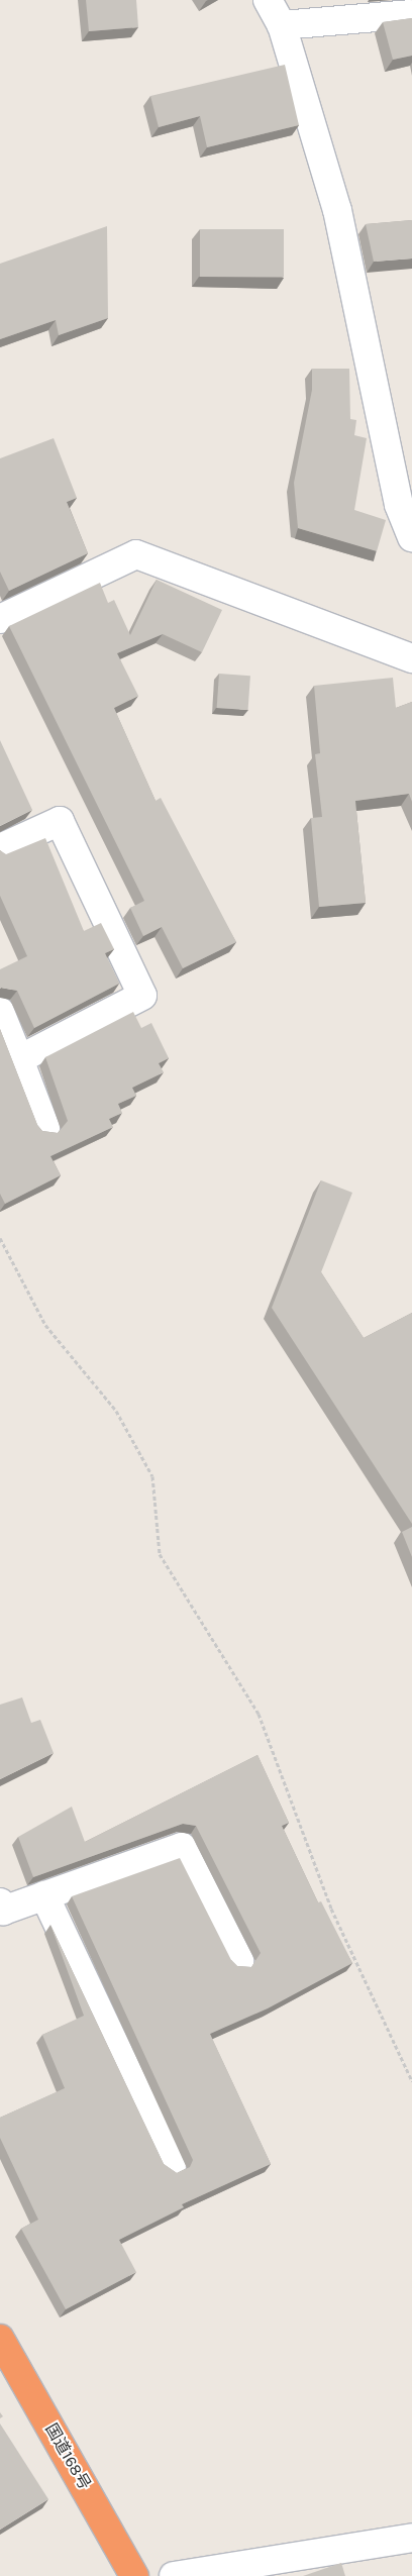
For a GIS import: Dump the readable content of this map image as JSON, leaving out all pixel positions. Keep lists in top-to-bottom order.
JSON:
{
  "streets": {
    "highway": ["国道168号"]
  }
}
